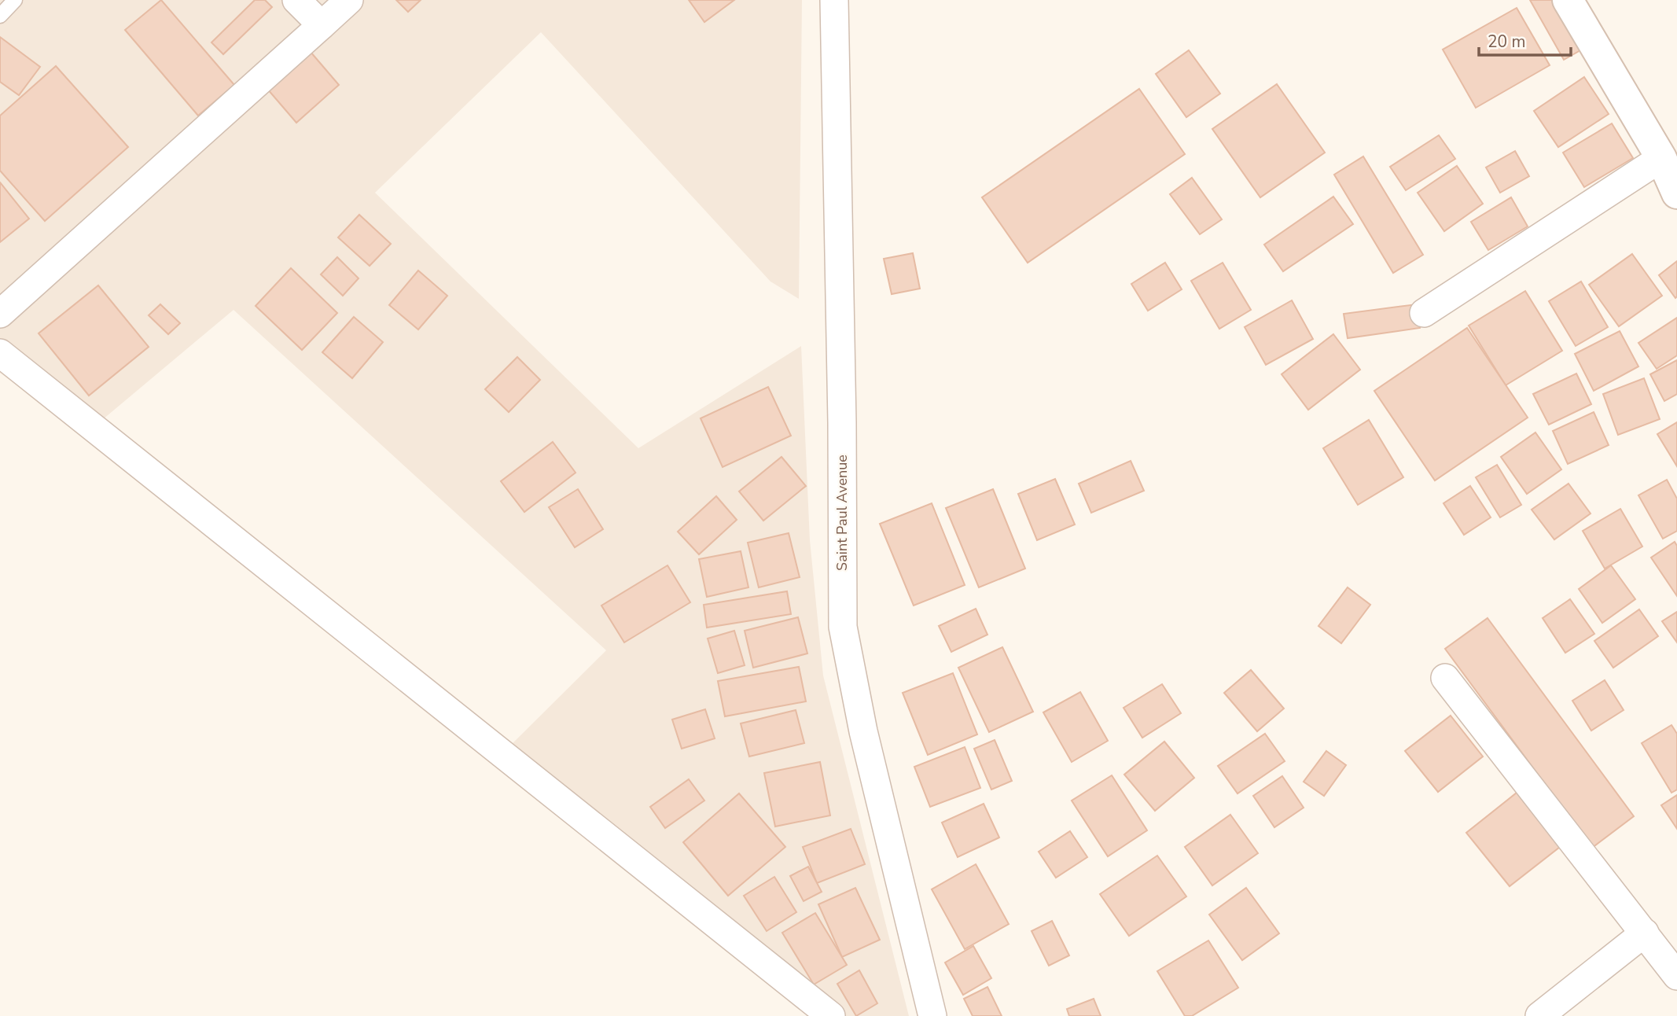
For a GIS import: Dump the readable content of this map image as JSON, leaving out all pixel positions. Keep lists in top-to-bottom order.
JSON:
{
  "streets": {
    "street": ["Saint Paul Avenue"]
  },
  "scale_bar": "20 m"
}
